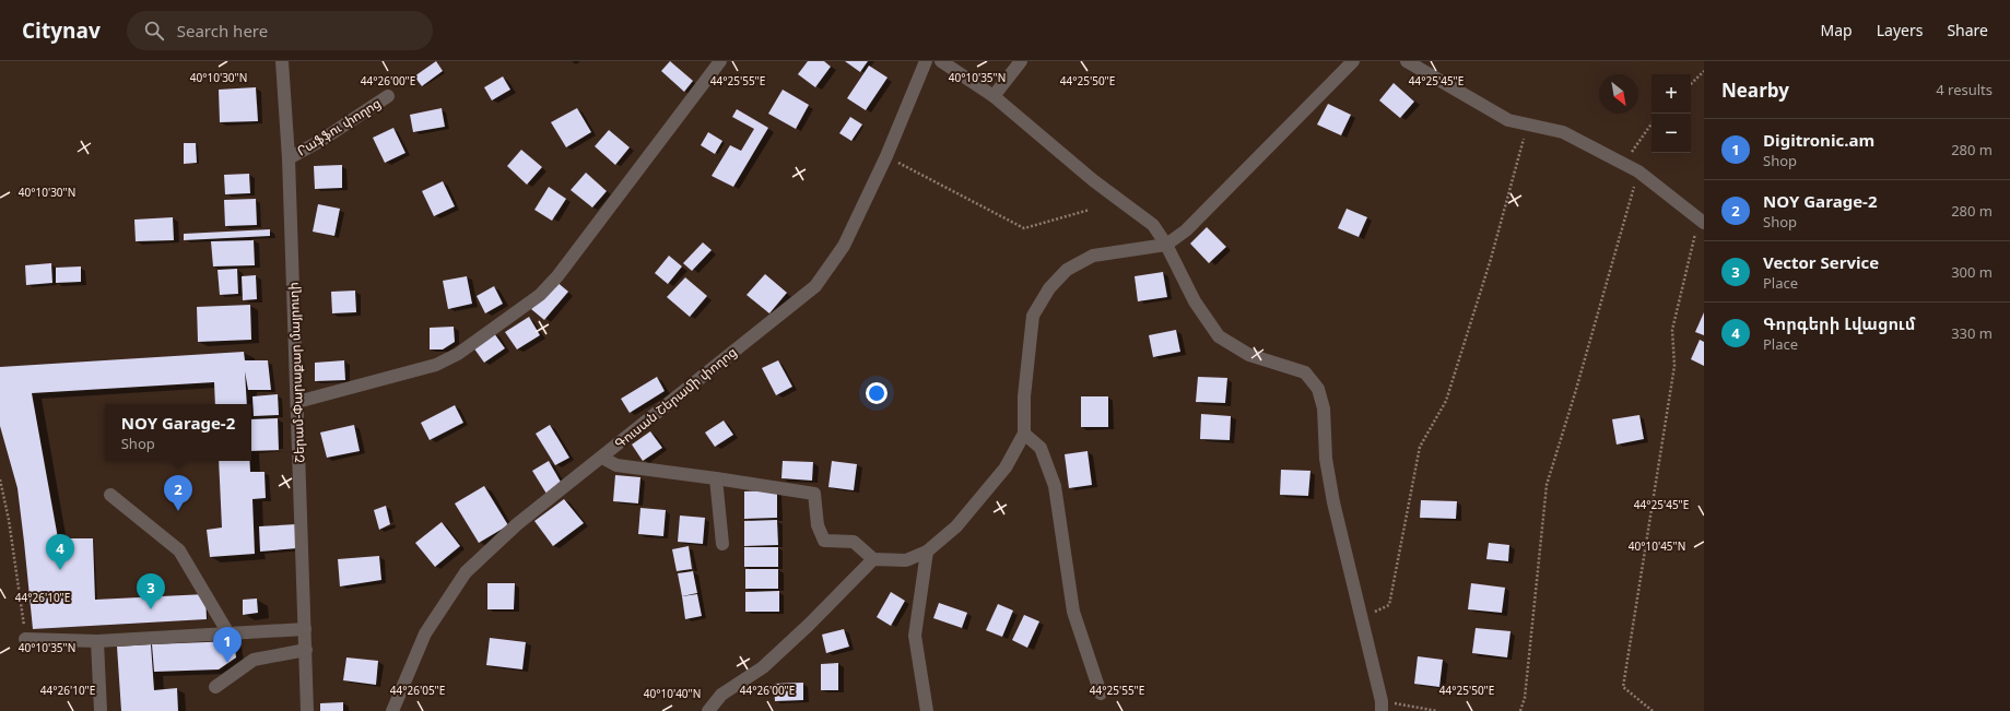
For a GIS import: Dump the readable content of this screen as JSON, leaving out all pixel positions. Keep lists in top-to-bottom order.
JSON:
{
  "streets": {
    "street": ["Րաֆֆու փողոց", "Շերամ-Փարաքար մայրուղի", "Գուսան Շերամի փողոց"]
  },
  "crossings": [
    ["Րաֆֆու փողոց", "Շերամ-Փարաքար մայրուղի"]
  ],
  "north": "bottom right",
  "page": {
    "header": "Citynav",
    "search": "Search here",
    "nav": ["Map", "Layers", "Share"],
    "heading": ["Nearby", "4 results"],
    "map_buttons": ["+", "−"],
    "list": [
      {
        "mark": "1",
        "name": "Digitronic.am",
        "note": "Shop",
        "value": "280 m"
      },
      {
        "mark": "2",
        "name": "NOY Garage-2",
        "note": "Shop",
        "value": "280 m"
      },
      {
        "mark": "3",
        "name": "Vector Service",
        "note": "Place",
        "value": "300 m"
      },
      {
        "mark": "4",
        "name": "Գորգերի Լվացում",
        "note": "Place",
        "value": "330 m"
      }
    ],
    "popup": ["NOY Garage-2", "Shop"],
    "pins": [
      "2",
      "4",
      "3",
      "1"
    ]
  },
  "coordinates": [
    "40°10'30\"N",
    "40°10'35\"N",
    "44°26'00\"E",
    "44°25'55\"E",
    "44°25'50\"E",
    "44°25'45\"E",
    "40°10'45\"N",
    "44°26'10\"E",
    "44°26'05\"E",
    "40°10'40\"N"
  ]
}
